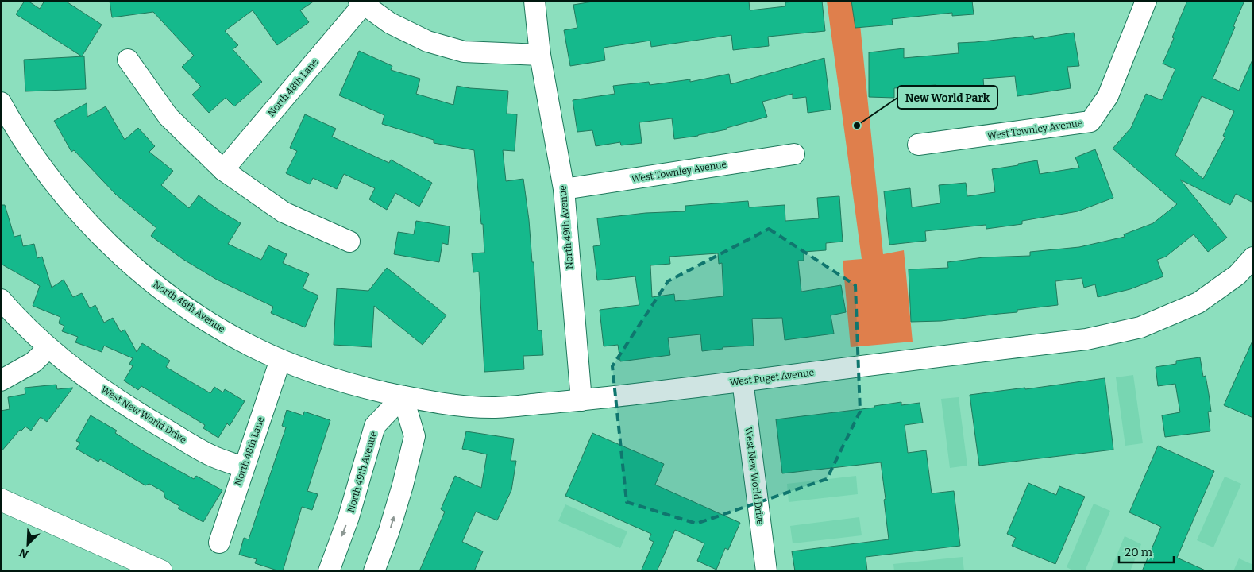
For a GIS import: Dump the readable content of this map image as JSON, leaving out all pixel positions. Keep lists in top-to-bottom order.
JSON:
{
  "streets": {
    "street": [
      "North 48th Lane",
      "West Townley Avenue",
      "North 49th Avenue",
      "North 48th Avenue",
      "West Puget Avenue",
      "West New World Drive"
    ]
  },
  "crossings": [
    ["North 48th Lane", "North 48th Avenue"],
    ["North 48th Lane", "West New World Drive"],
    ["West Townley Avenue", "North 49th Avenue"],
    ["North 49th Avenue", "North 48th Avenue"],
    ["North 49th Avenue", "West Puget Avenue"],
    ["North 48th Avenue", "West Puget Avenue"],
    ["West Puget Avenue", "West New World Drive"]
  ],
  "places": ["New World Park"],
  "scale_bar": "20 m",
  "north": "bottom left"
}
